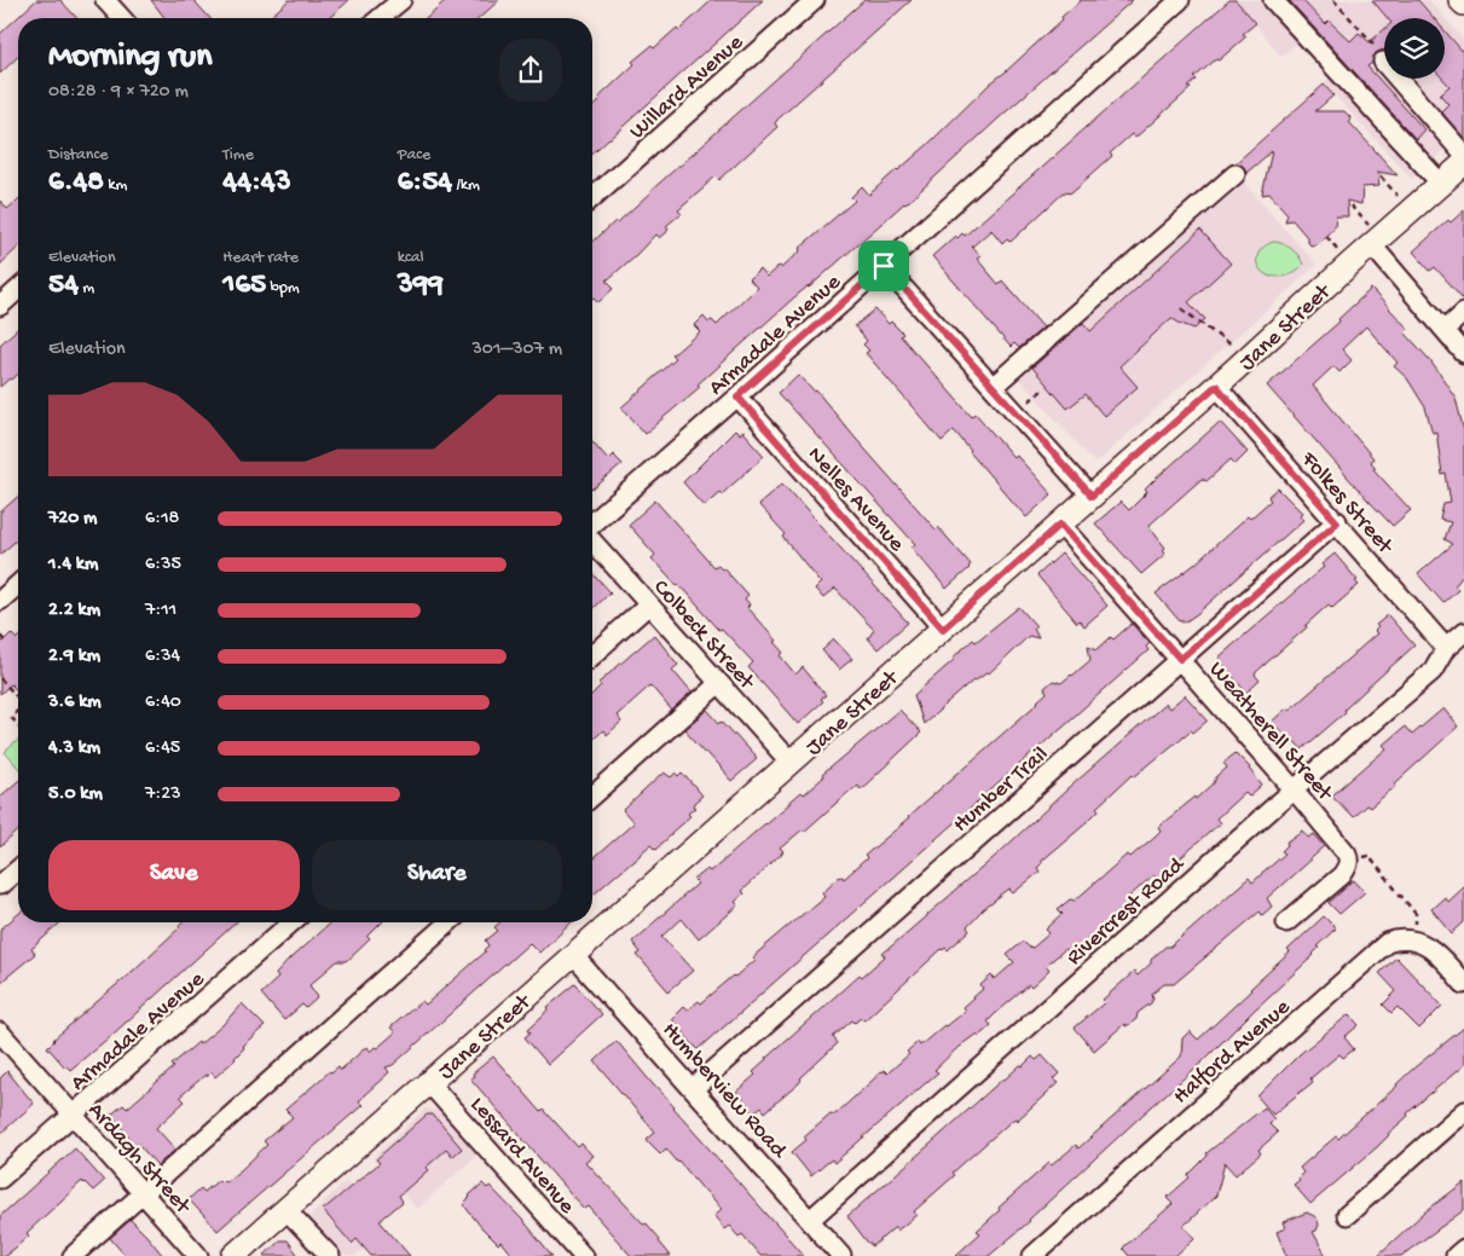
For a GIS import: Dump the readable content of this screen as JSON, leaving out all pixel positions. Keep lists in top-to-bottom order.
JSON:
{
  "streets": {
    "main road": ["Jane Street"],
    "street": [
      "Willard Avenue",
      "Armadale Avenue",
      "Nelles Avenue",
      "Folkes Street",
      "Colbeck Street",
      "Weatherell Street",
      "Humber Trail",
      "Rivercrest Road",
      "Halford Avenue",
      "Humberview Road",
      "Lessard Avenue",
      "Ardagh Street"
    ]
  },
  "crossings": [
    ["Jane Street", "Nelles Avenue"],
    ["Jane Street", "Folkes Street"],
    ["Jane Street", "Colbeck Street"],
    ["Jane Street", "Weatherell Street"],
    ["Jane Street", "Humberview Road"],
    ["Jane Street", "Lessard Avenue"],
    ["Armadale Avenue", "Nelles Avenue"],
    ["Armadale Avenue", "Ardagh Street"],
    ["Folkes Street", "Humber Trail"],
    ["Folkes Street", "Rivercrest Road"],
    ["Weatherell Street", "Humber Trail"],
    ["Weatherell Street", "Rivercrest Road"],
    ["Humber Trail", "Humberview Road"],
    ["Rivercrest Road", "Humberview Road"]
  ],
  "page": {
    "heading": ["Morning run", "08:28 · 9 × 720 m"],
    "stats": [
      ["Distance", "6.48 km"],
      ["Time", "44:43"],
      ["Pace", "6:54 /km"],
      ["Elevation", "54 m"],
      ["Heart rate", "165 bpm"],
      ["kcal", "399"]
    ],
    "chart": ["Elevation", "301–307 m"],
    "list": [
      {
        "name": "720 m",
        "note": "6:18"
      },
      {
        "name": "1.4 km",
        "note": "6:35"
      },
      {
        "name": "2.2 km",
        "note": "7:11"
      },
      {
        "name": "2.9 km",
        "note": "6:34"
      },
      {
        "name": "3.6 km",
        "note": "6:40"
      },
      {
        "name": "4.3 km",
        "note": "6:45"
      },
      {
        "name": "5.0 km",
        "note": "7:23"
      }
    ],
    "buttons": ["Save", "Share"]
  }
}
